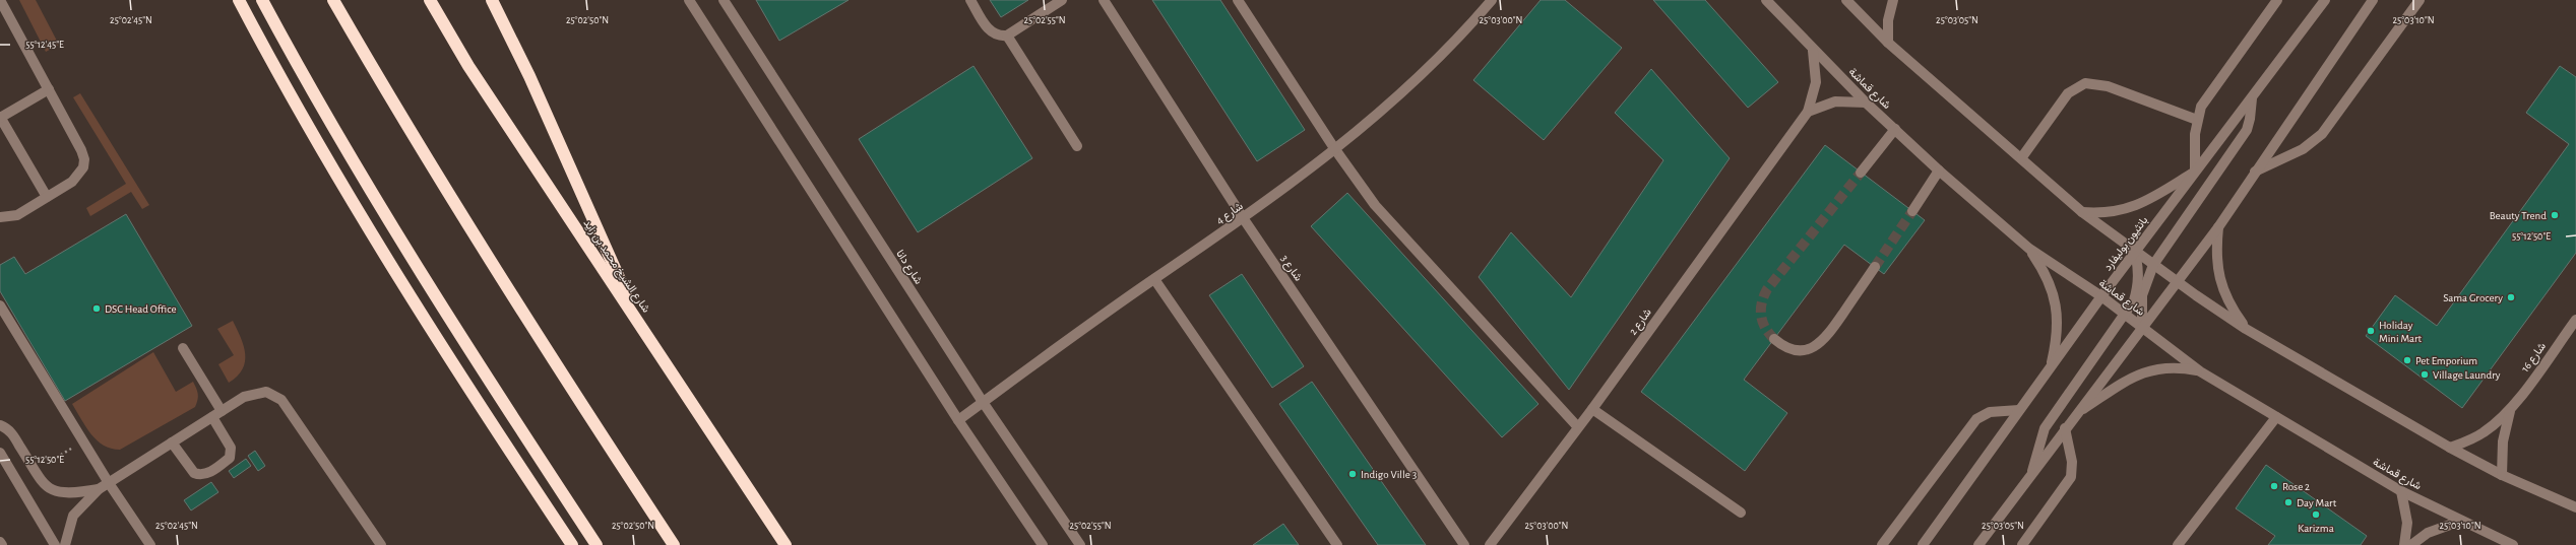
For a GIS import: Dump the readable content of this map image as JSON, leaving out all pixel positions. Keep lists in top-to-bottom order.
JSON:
{
  "streets": {
    "highway": ["شارع الشيخ محمد بن زايد"],
    "street": [
      "شارع قماشة",
      "شارع 4",
      "بانثيون بوليفارد",
      "شارع دانا",
      "شارع 3",
      "شارع 2",
      "شارع 16"
    ]
  },
  "crossings": [
    ["شارع قماشة", "بانثيون بوليفارد"],
    ["شارع قماشة", "شارع 2"],
    ["شارع 4", "شارع دانا"],
    ["شارع 4", "شارع 3"]
  ],
  "places": [
    "Beauty Trend",
    "Sama Grocery",
    "DSC Head Office",
    "Holiday Mini Mart",
    "Pet Emporium",
    "Village Laundry",
    "Indigo Ville 3",
    "Rose 2",
    "Day Mart",
    "Karizma"
  ],
  "coordinates": [
    "25°02'45\"N",
    "25°02'50\"N",
    "25°02'55\"N",
    "25°03'00\"N",
    "25°03'05\"N",
    "25°03'10\"N",
    "55°12'45\"E",
    "55°12'50\"E"
  ]
}
